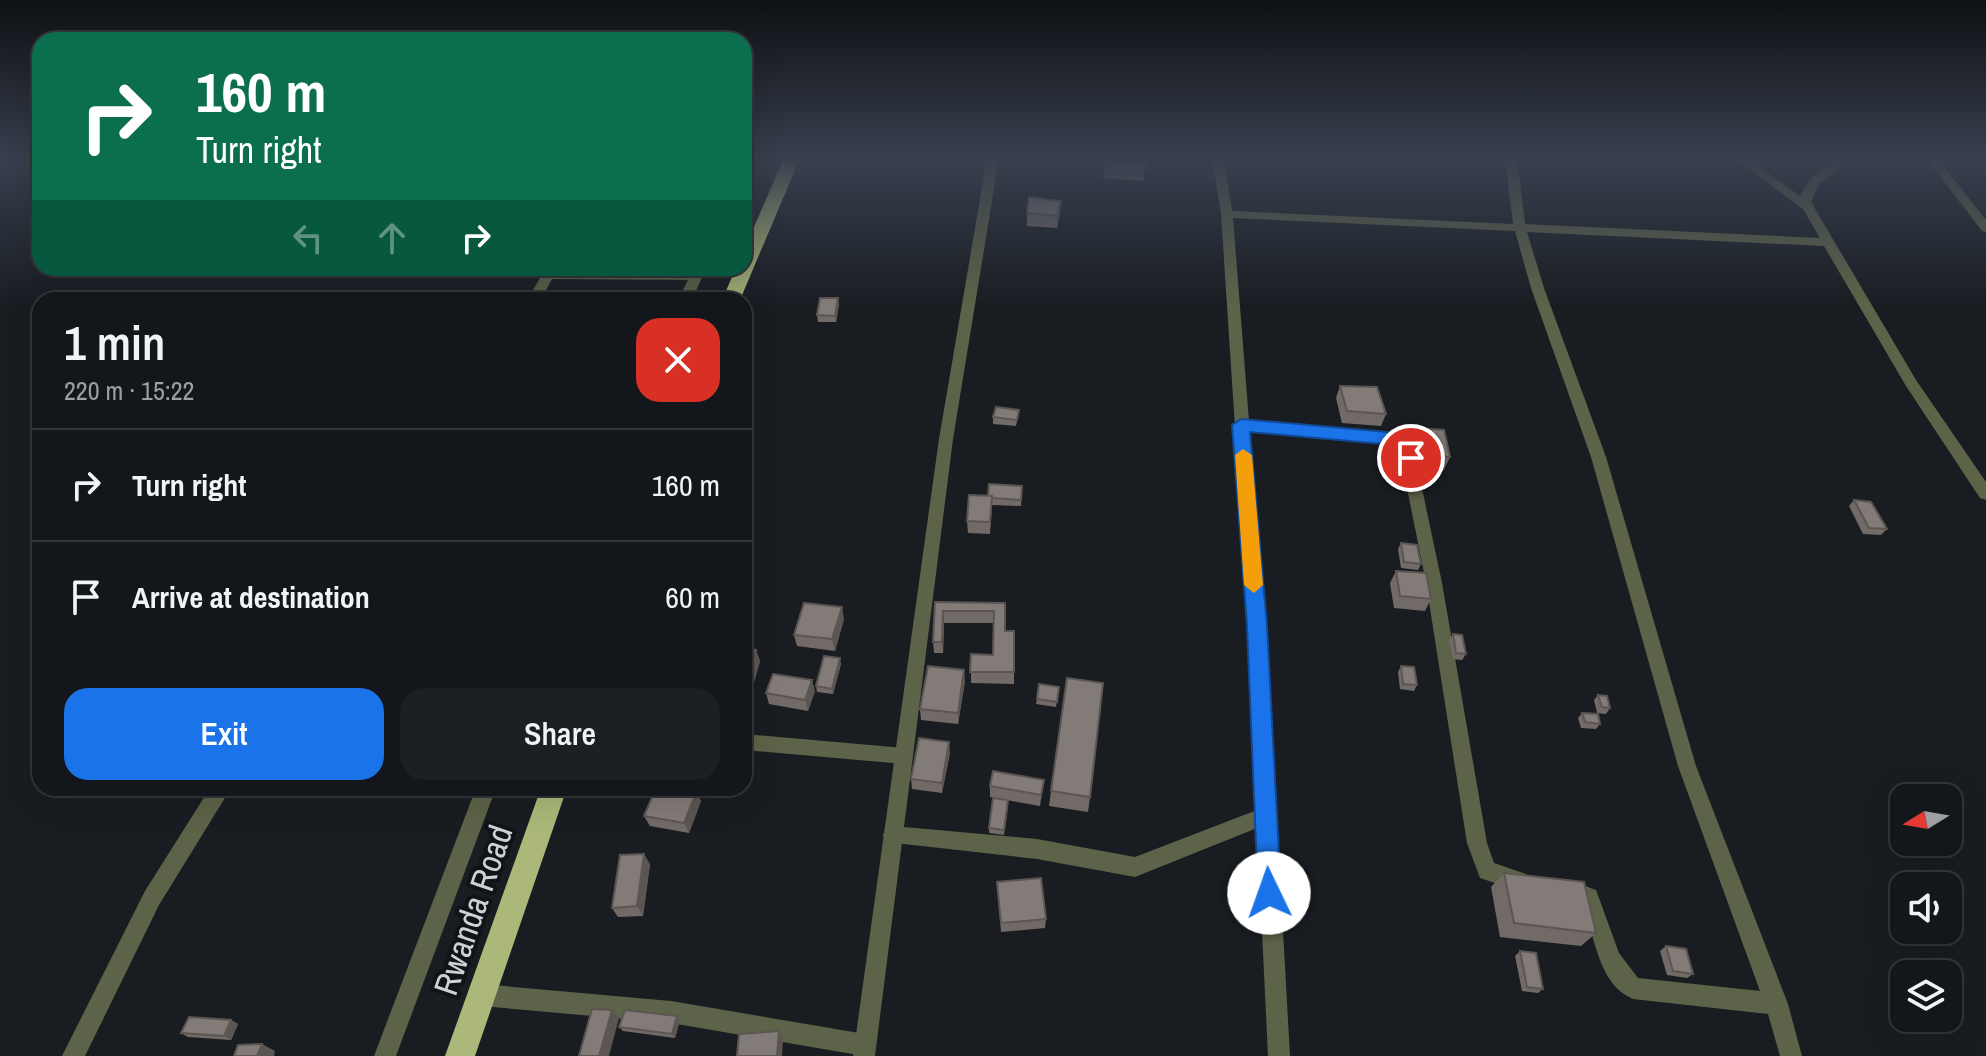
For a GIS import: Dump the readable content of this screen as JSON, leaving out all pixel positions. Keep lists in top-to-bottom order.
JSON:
{
  "streets": {
    "highway": ["Rwanda Road"]
  },
  "north": "left",
  "page": {
    "turn": ["160 m", "Turn right"],
    "heading": ["1 min", "220 m · 15:22"],
    "list": [
      {
        "name": "Turn right",
        "value": "160 m"
      },
      {
        "name": "Arrive at destination",
        "value": "60 m"
      }
    ],
    "buttons": ["Exit", "Share"]
  }
}
